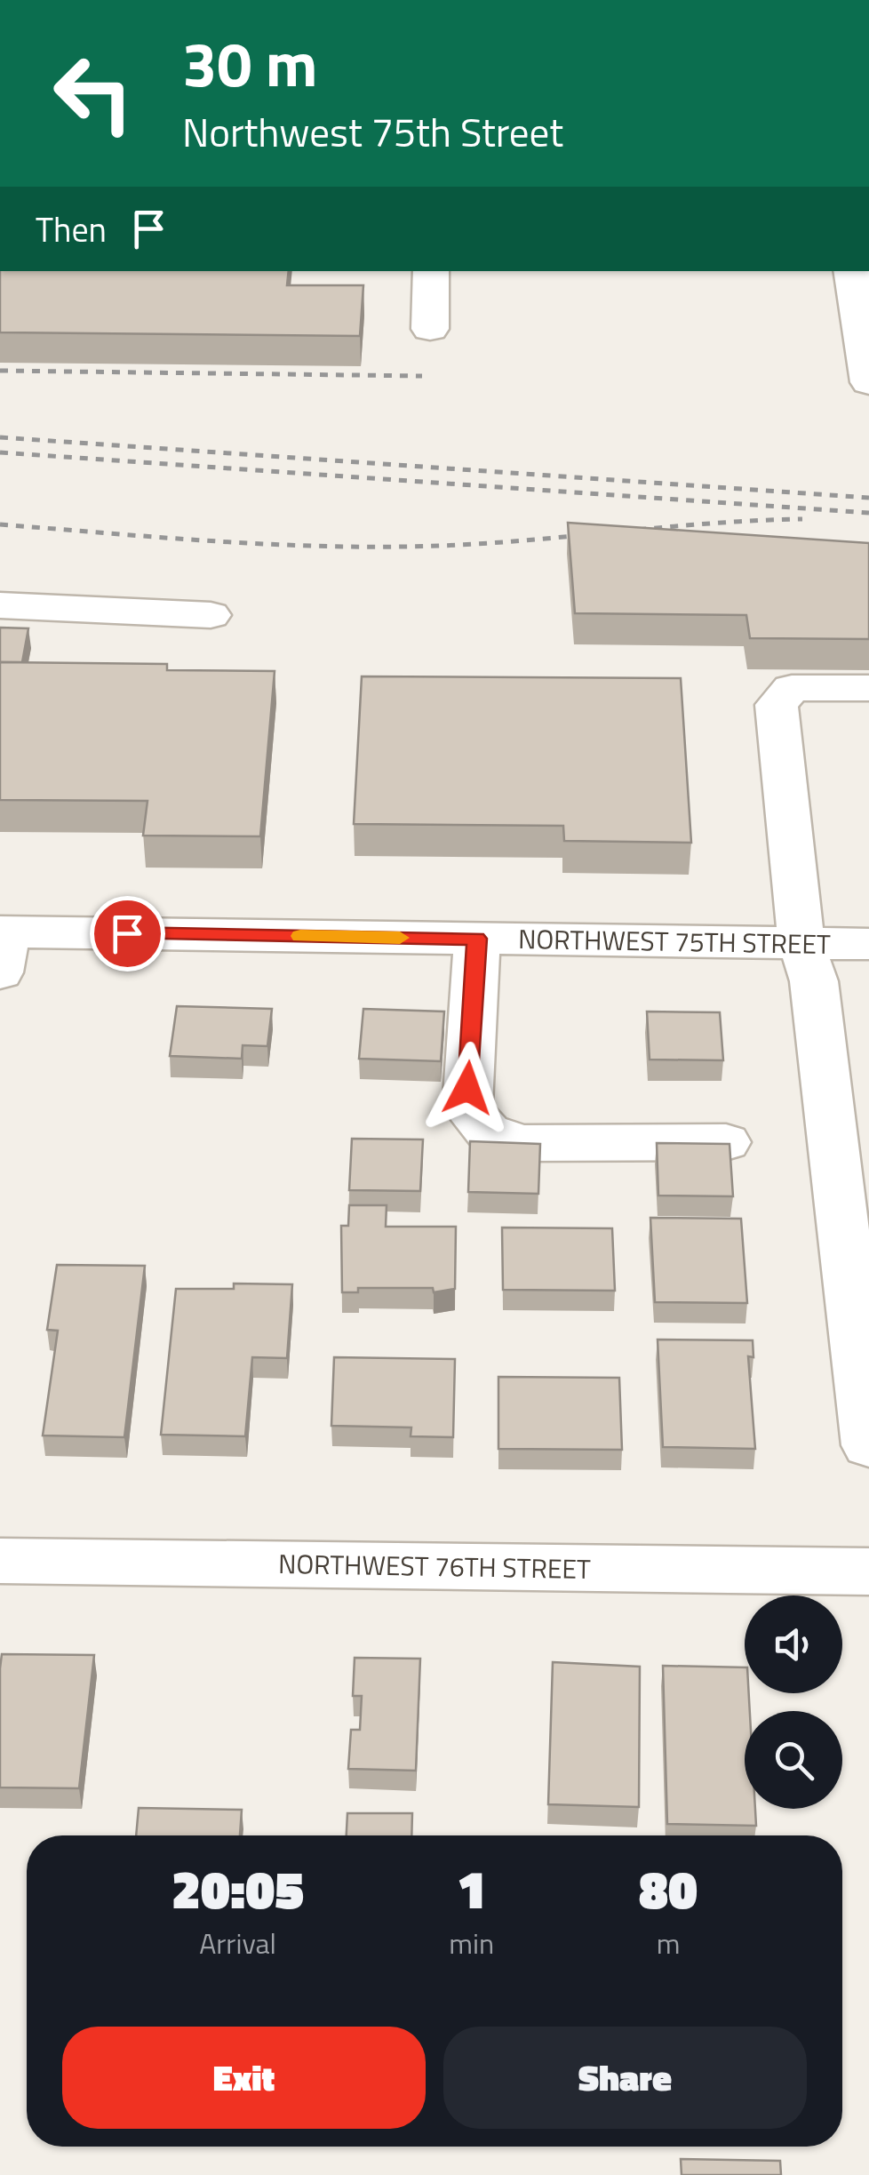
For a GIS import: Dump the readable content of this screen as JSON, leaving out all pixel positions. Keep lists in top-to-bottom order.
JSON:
{
  "streets": {
    "street": ["NORTHWEST 75TH STREET", "NORTHWEST 76TH STREET"]
  },
  "page": {
    "turn": ["30 m", "Northwest 75th Street"],
    "then": "Then",
    "eta": [
      "20:05",
      "Arrival",
      "1",
      "min",
      "80",
      "m"
    ],
    "buttons": ["Exit", "Share"]
  }
}
